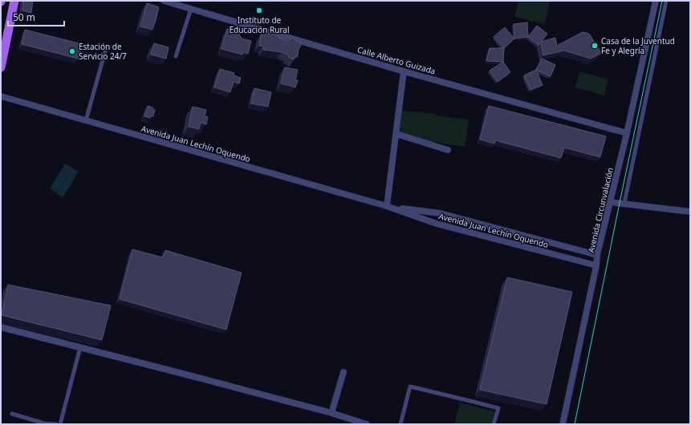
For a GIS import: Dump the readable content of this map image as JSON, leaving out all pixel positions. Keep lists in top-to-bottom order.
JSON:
{
  "streets": {
    "street": ["Calle Alberto Guizada", "Avenida Juan Lechín Oquendo", "Avenida Circunvalación"]
  },
  "crossings": [
    ["Calle Alberto Guizada", "Avenida Circunvalación"],
    ["Avenida Juan Lechín Oquendo", "Avenida Circunvalación"]
  ],
  "places": ["Instituto de Educación Rural", "Casa de la Juventud Fe y Alegría", "Estación de Servicio 24/7"],
  "scale_bar": "50 m"
}
